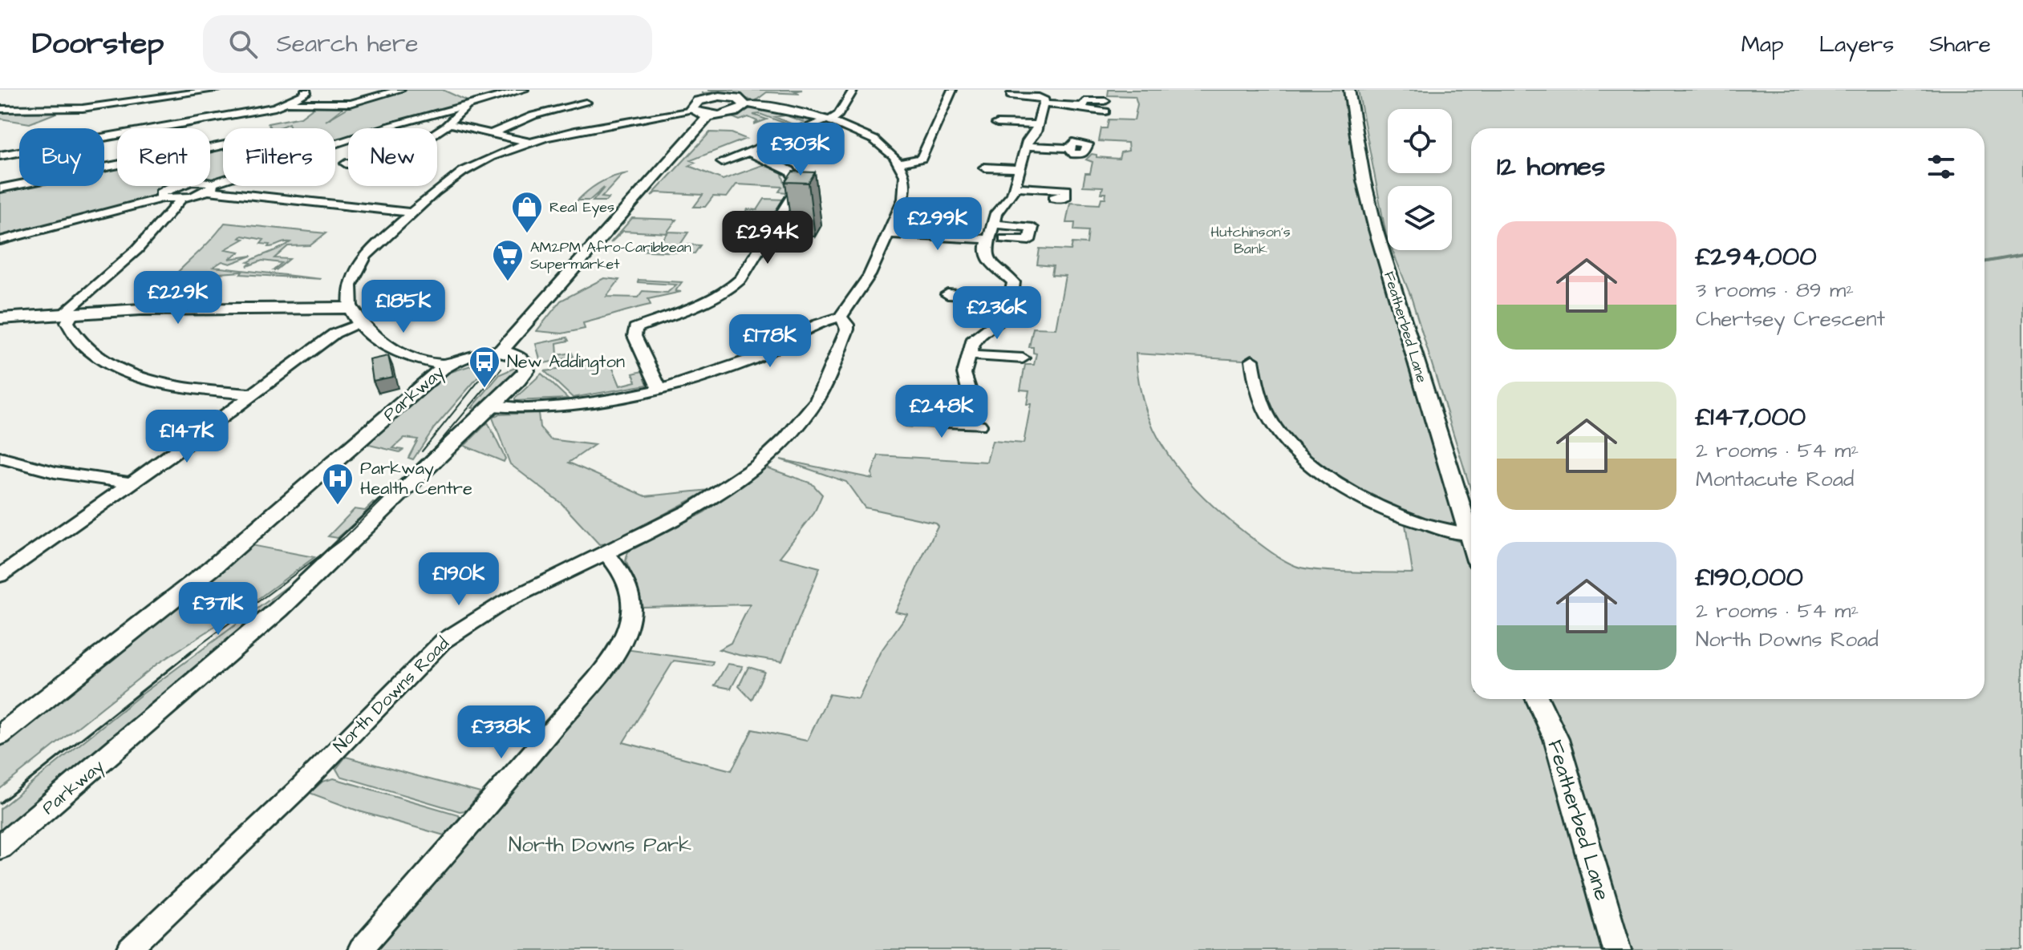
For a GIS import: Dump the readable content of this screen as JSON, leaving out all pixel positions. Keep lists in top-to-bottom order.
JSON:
{
  "streets": {
    "street": ["Featherbed Lane", "Parkway", "North Downs Road"]
  },
  "parks": ["Hutchinson's Bank", "North Downs Park"],
  "places": {
    "shop": ["Real Eyes"],
    "supermarket": ["AM2PM Afro-Caribbean Supermarket"],
    "bus stop": ["New Addington"],
    "hospital": ["Parkway Health Centre"]
  },
  "page": {
    "header": "Doorstep",
    "search": "Search here",
    "nav": ["Map", "Layers", "Share"],
    "price": [
      "£303K",
      "£299K",
      "£294K",
      "£229K",
      "£185K",
      "£236K",
      "£178K",
      "£248K",
      "£147K",
      "£190K",
      "£371K",
      "£338K"
    ],
    "chip": [
      "Buy",
      "Rent",
      "Filters",
      "New"
    ],
    "heading": "12 homes",
    "list": [
      {
        "name": "£294,000",
        "note": "3 rooms · 89 m² · Chertsey Crescent"
      },
      {
        "name": "£147,000",
        "note": "2 rooms · 54 m² · Montacute Road"
      },
      {
        "name": "£190,000",
        "note": "2 rooms · 54 m² · North Downs Road"
      }
    ]
  }
}
